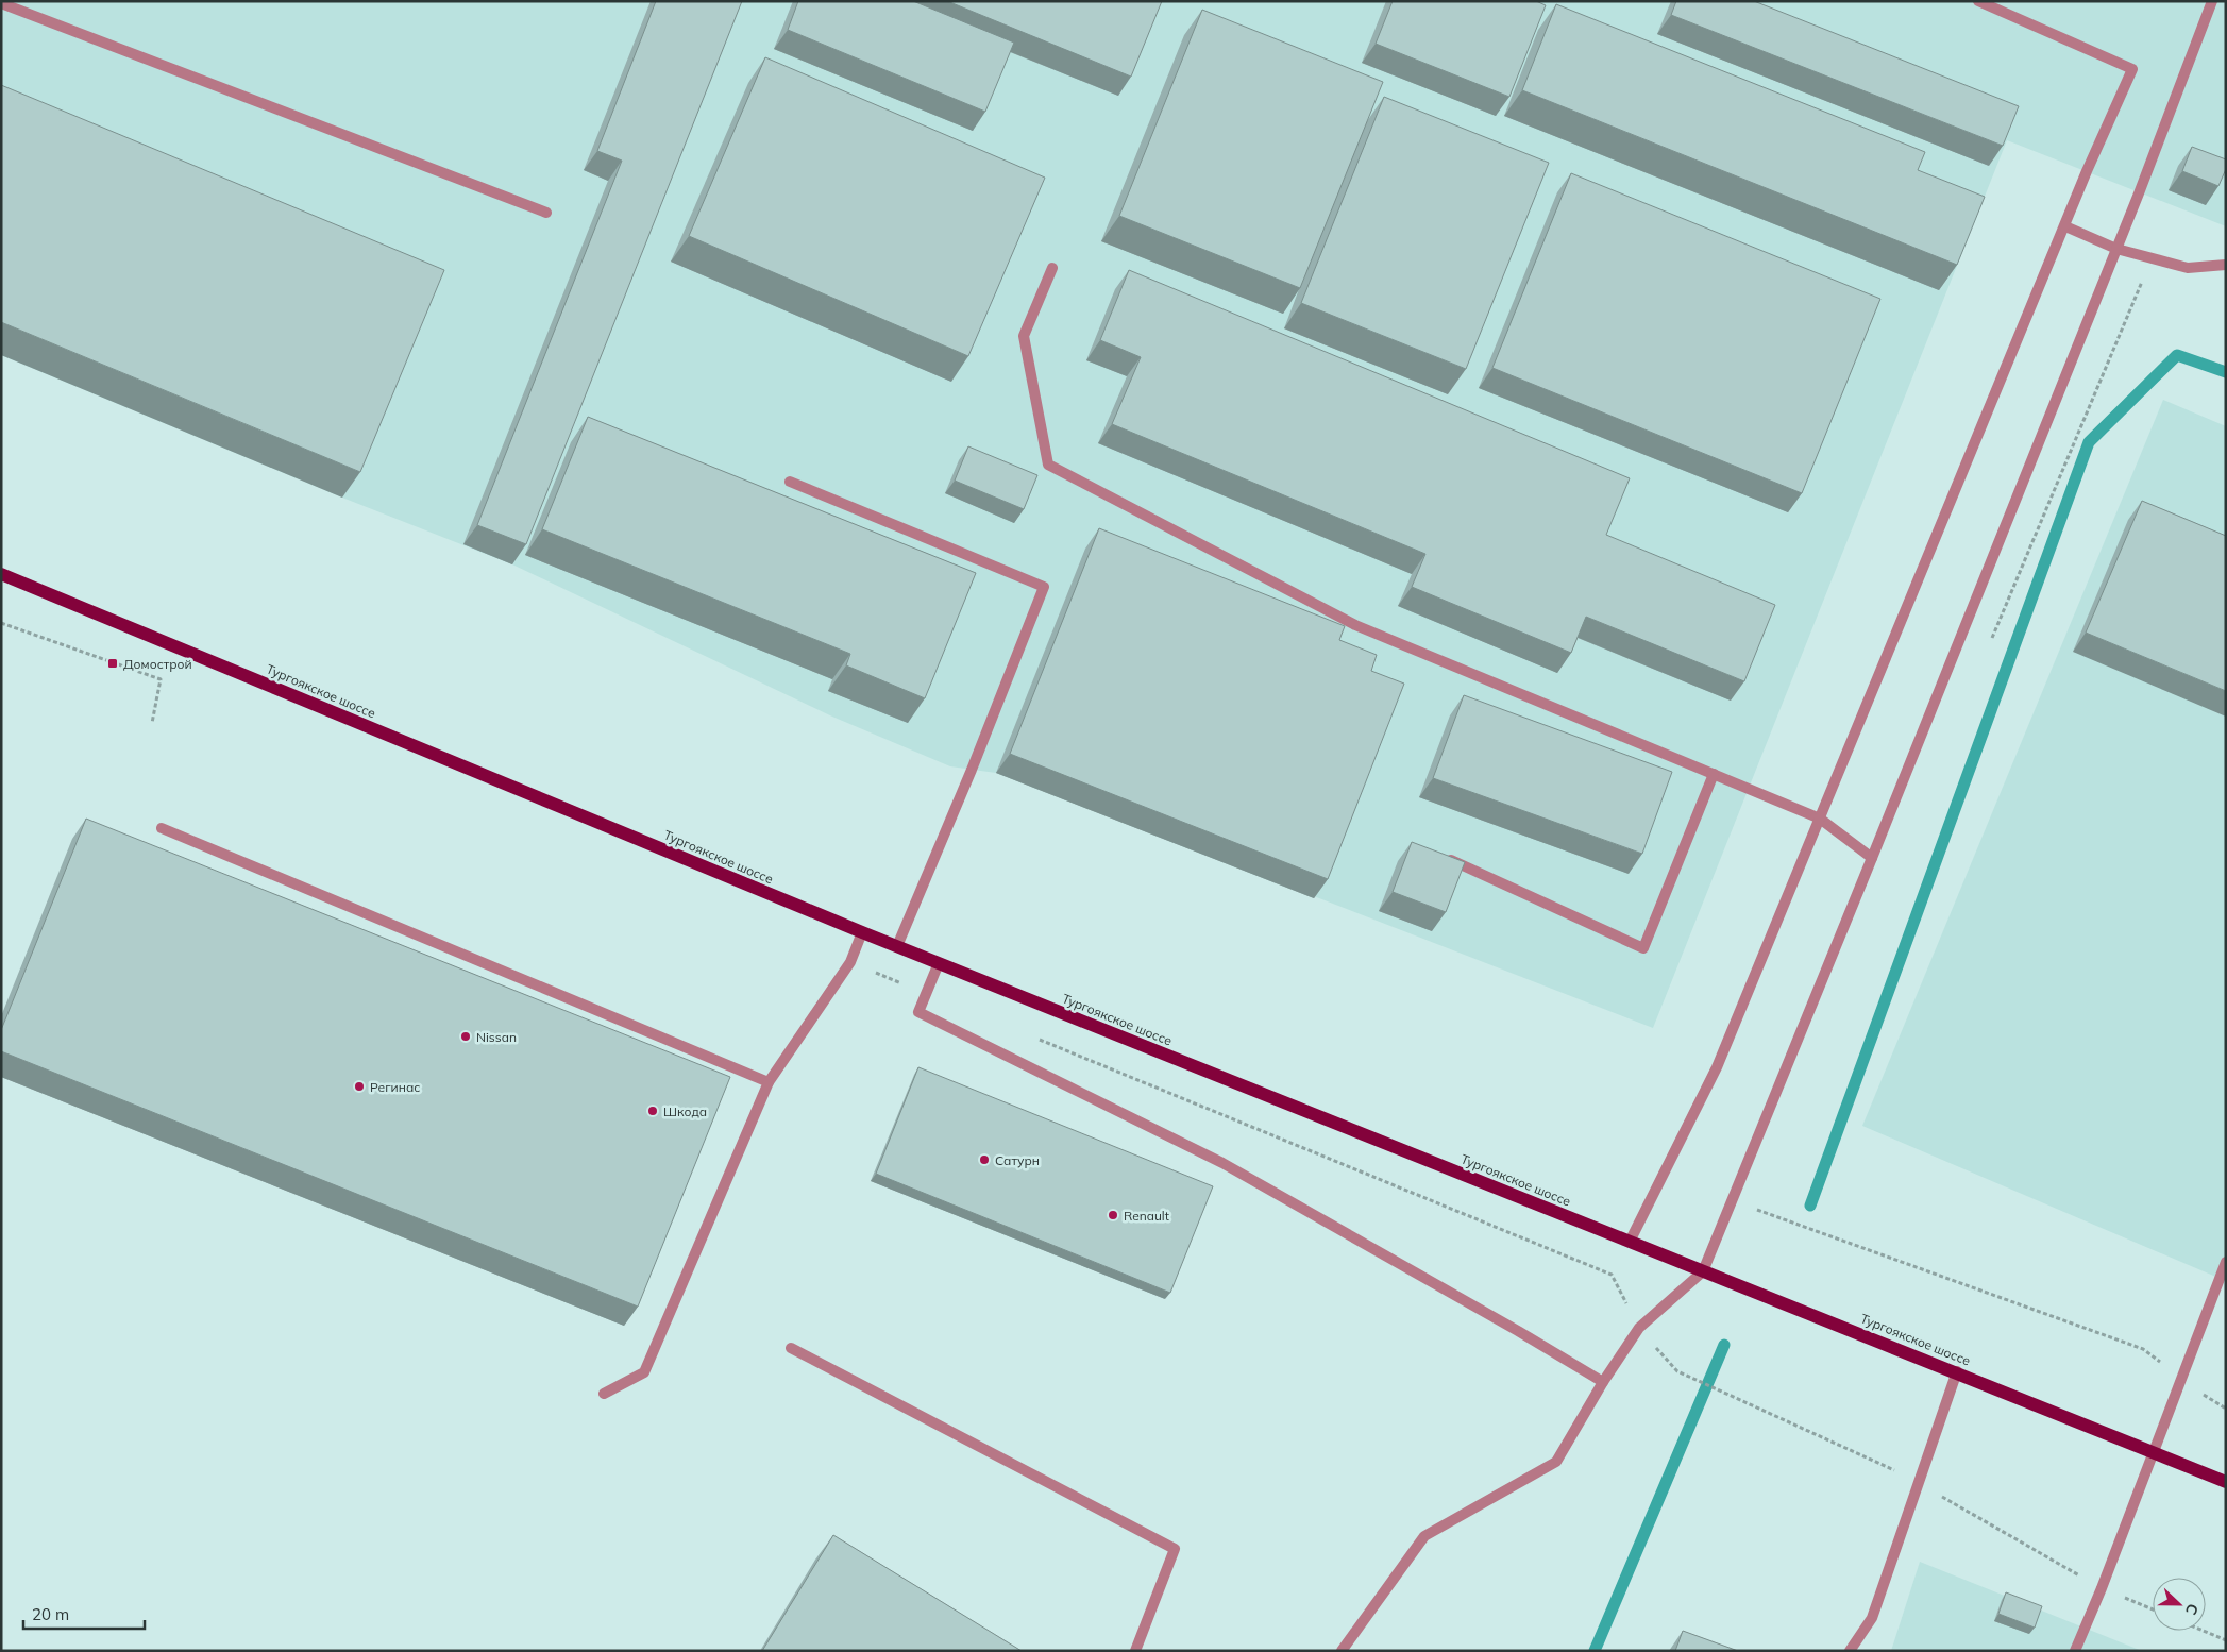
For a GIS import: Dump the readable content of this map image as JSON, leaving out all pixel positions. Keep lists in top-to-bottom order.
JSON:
{
  "streets": {
    "main road": ["Тургоякское шоссе"]
  },
  "places": {
    "transit": ["Домострой"],
    "other": [
      "Nissan",
      "Регинас",
      "Шкода",
      "Сатурн",
      "Renault"
    ]
  },
  "scale_bar": "20 m",
  "north": "right"
}
